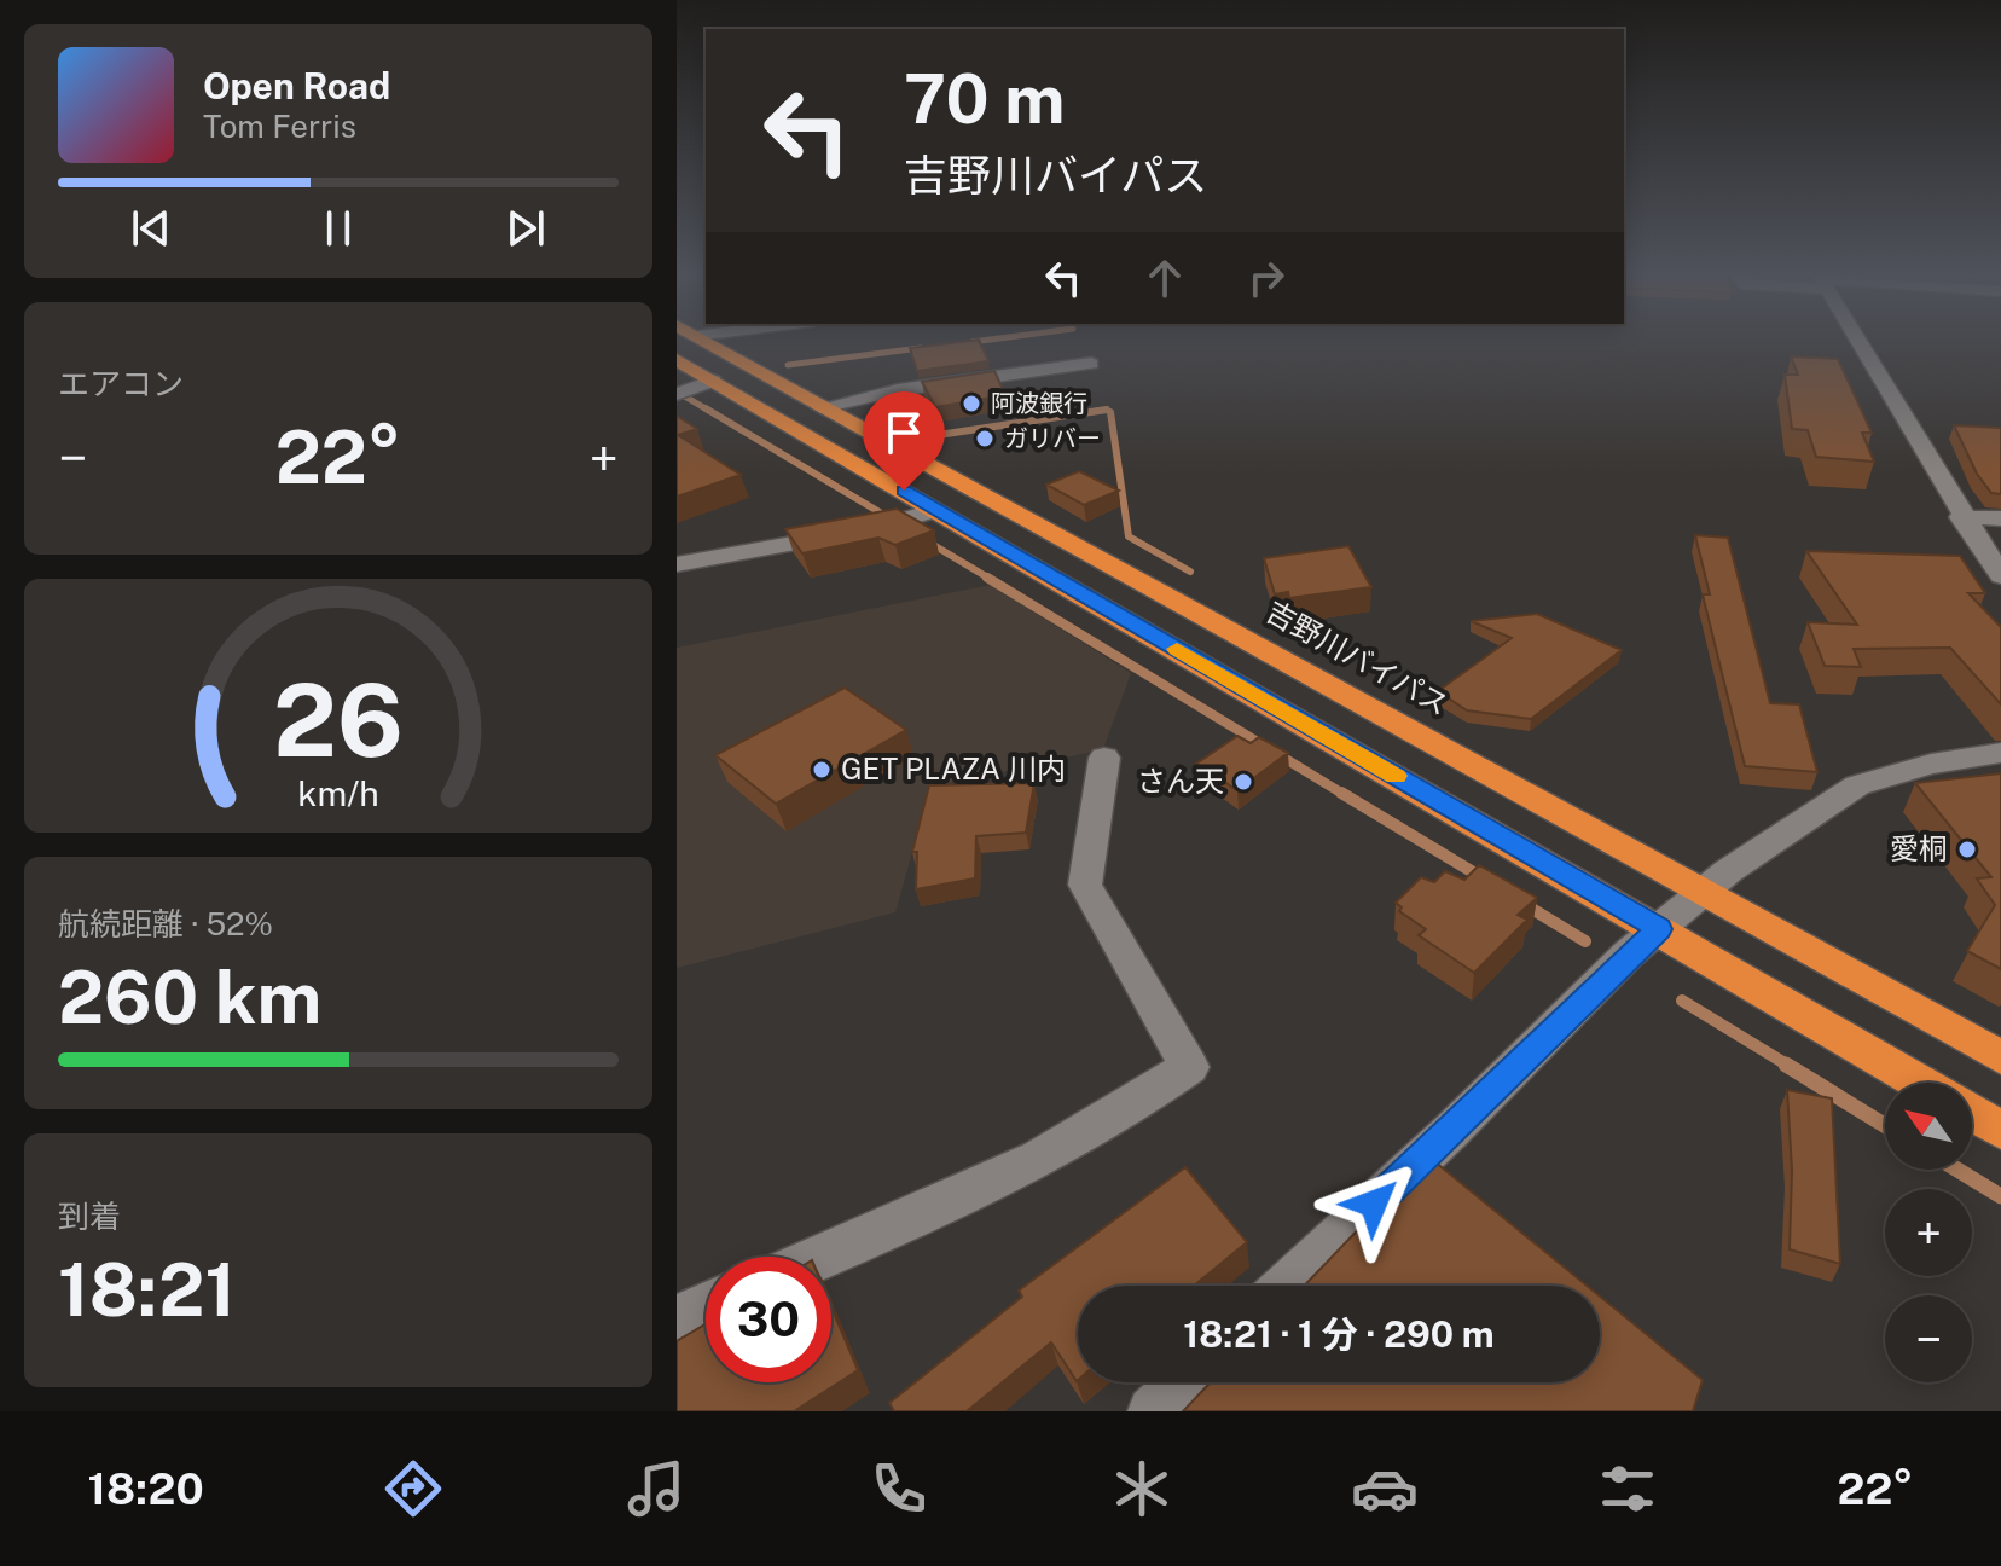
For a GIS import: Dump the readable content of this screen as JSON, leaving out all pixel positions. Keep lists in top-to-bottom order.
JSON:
{
  "streets": {
    "highway": ["吉野川バイパス"]
  },
  "places": [
    "阿波銀行",
    "ガリバー",
    "GET PLAZA 川内",
    "さん天",
    "愛桐"
  ],
  "north": "top left",
  "page": {
    "turn": ["70 m", "吉野川バイパス"],
    "song": ["Open Road", "Tom Ferris"],
    "tile": [
      "エアコン",
      ["航続距離 · 52%", "260 km"],
      ["到着", "18:21"]
    ],
    "heat": ["−", "22°", "+"],
    "map_buttons": ["+", "−"],
    "limit": "30",
    "trip": "18:21 · 1 分 · 290 m",
    "tabs": ["18:20", "22°"],
    "gauge": ["26", "km/h"]
  }
}
